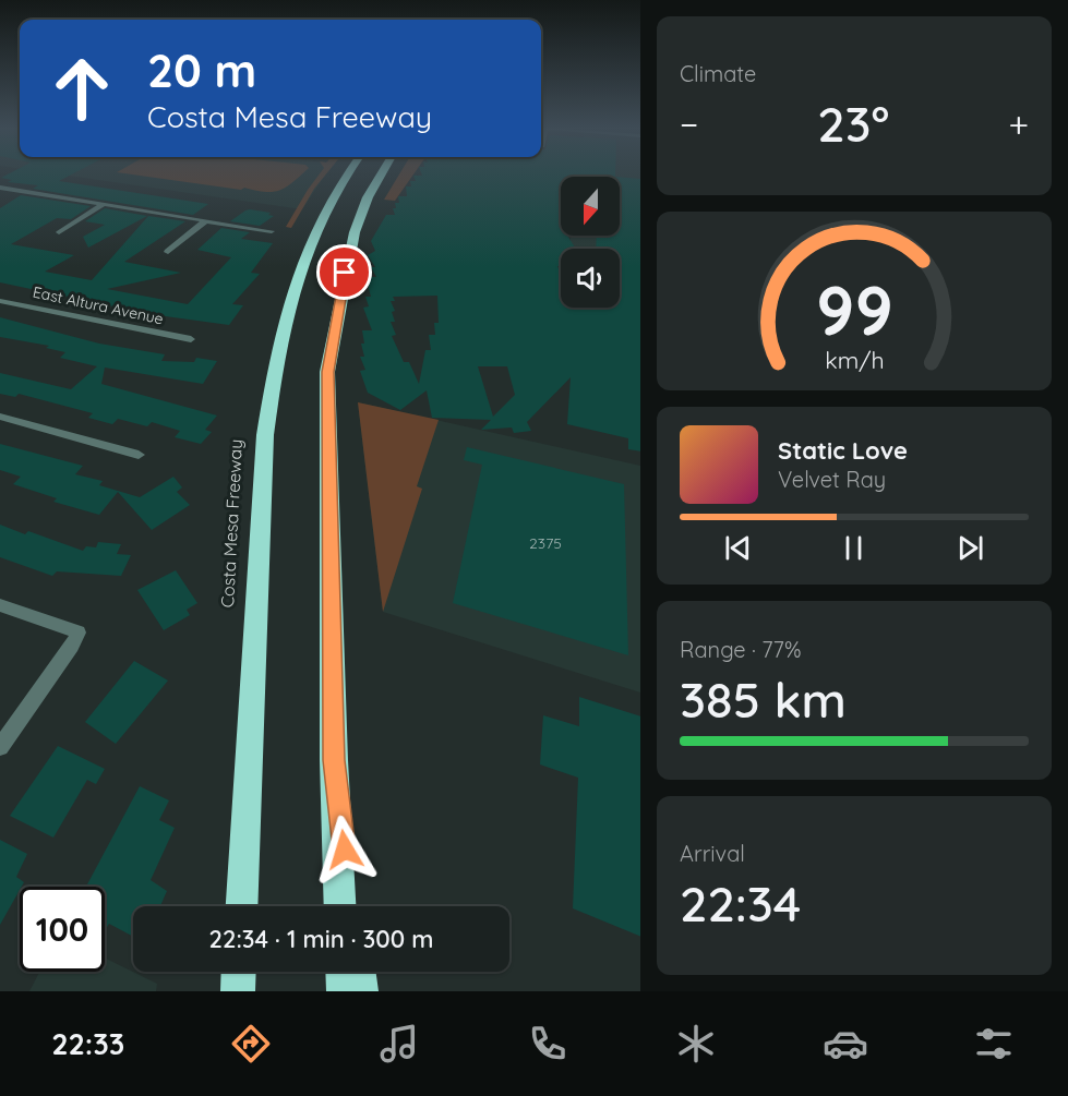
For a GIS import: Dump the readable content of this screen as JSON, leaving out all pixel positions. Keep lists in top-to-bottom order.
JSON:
{
  "streets": {
    "highway": ["Costa Mesa Freeway"],
    "street": ["East Altura Avenue"]
  },
  "house_numbers": ["2375"],
  "north": "bottom",
  "page": {
    "tile": [
      "Climate",
      ["Range · 77%", "385 km"],
      ["Arrival", "22:34"]
    ],
    "turn": ["20 m", "Costa Mesa Freeway"],
    "heat": ["−", "23°", "+"],
    "song": ["Static Love", "Velvet Ray"],
    "limit": "100",
    "trip": "22:34 · 1 min · 300 m",
    "tabs": "22:33",
    "gauge": ["99", "km/h"]
  }
}
